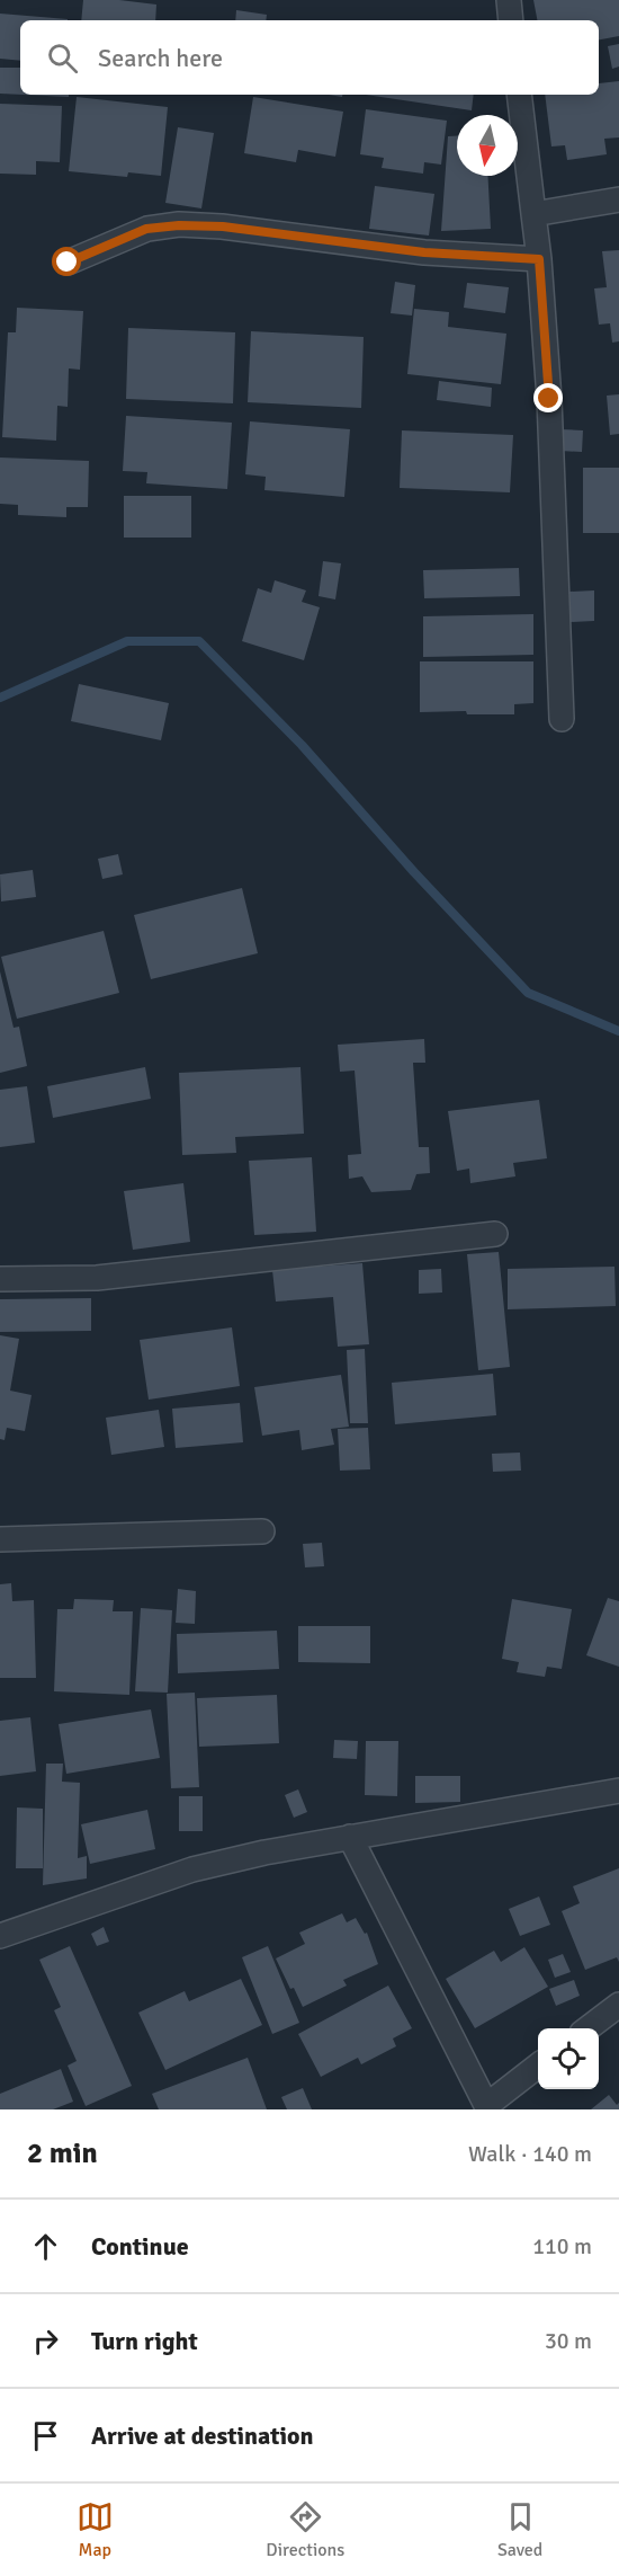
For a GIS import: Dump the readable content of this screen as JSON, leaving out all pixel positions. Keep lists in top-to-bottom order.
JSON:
{
  "north": "bottom",
  "page": {
    "search": "Search here",
    "heading": ["2 min", "Walk · 140 m"],
    "list": [
      ["Continue", "110 m"],
      ["Turn right", "30 m"],
      "Arrive at destination"
    ],
    "nav": ["Map", "Directions", "Saved"]
  }
}
